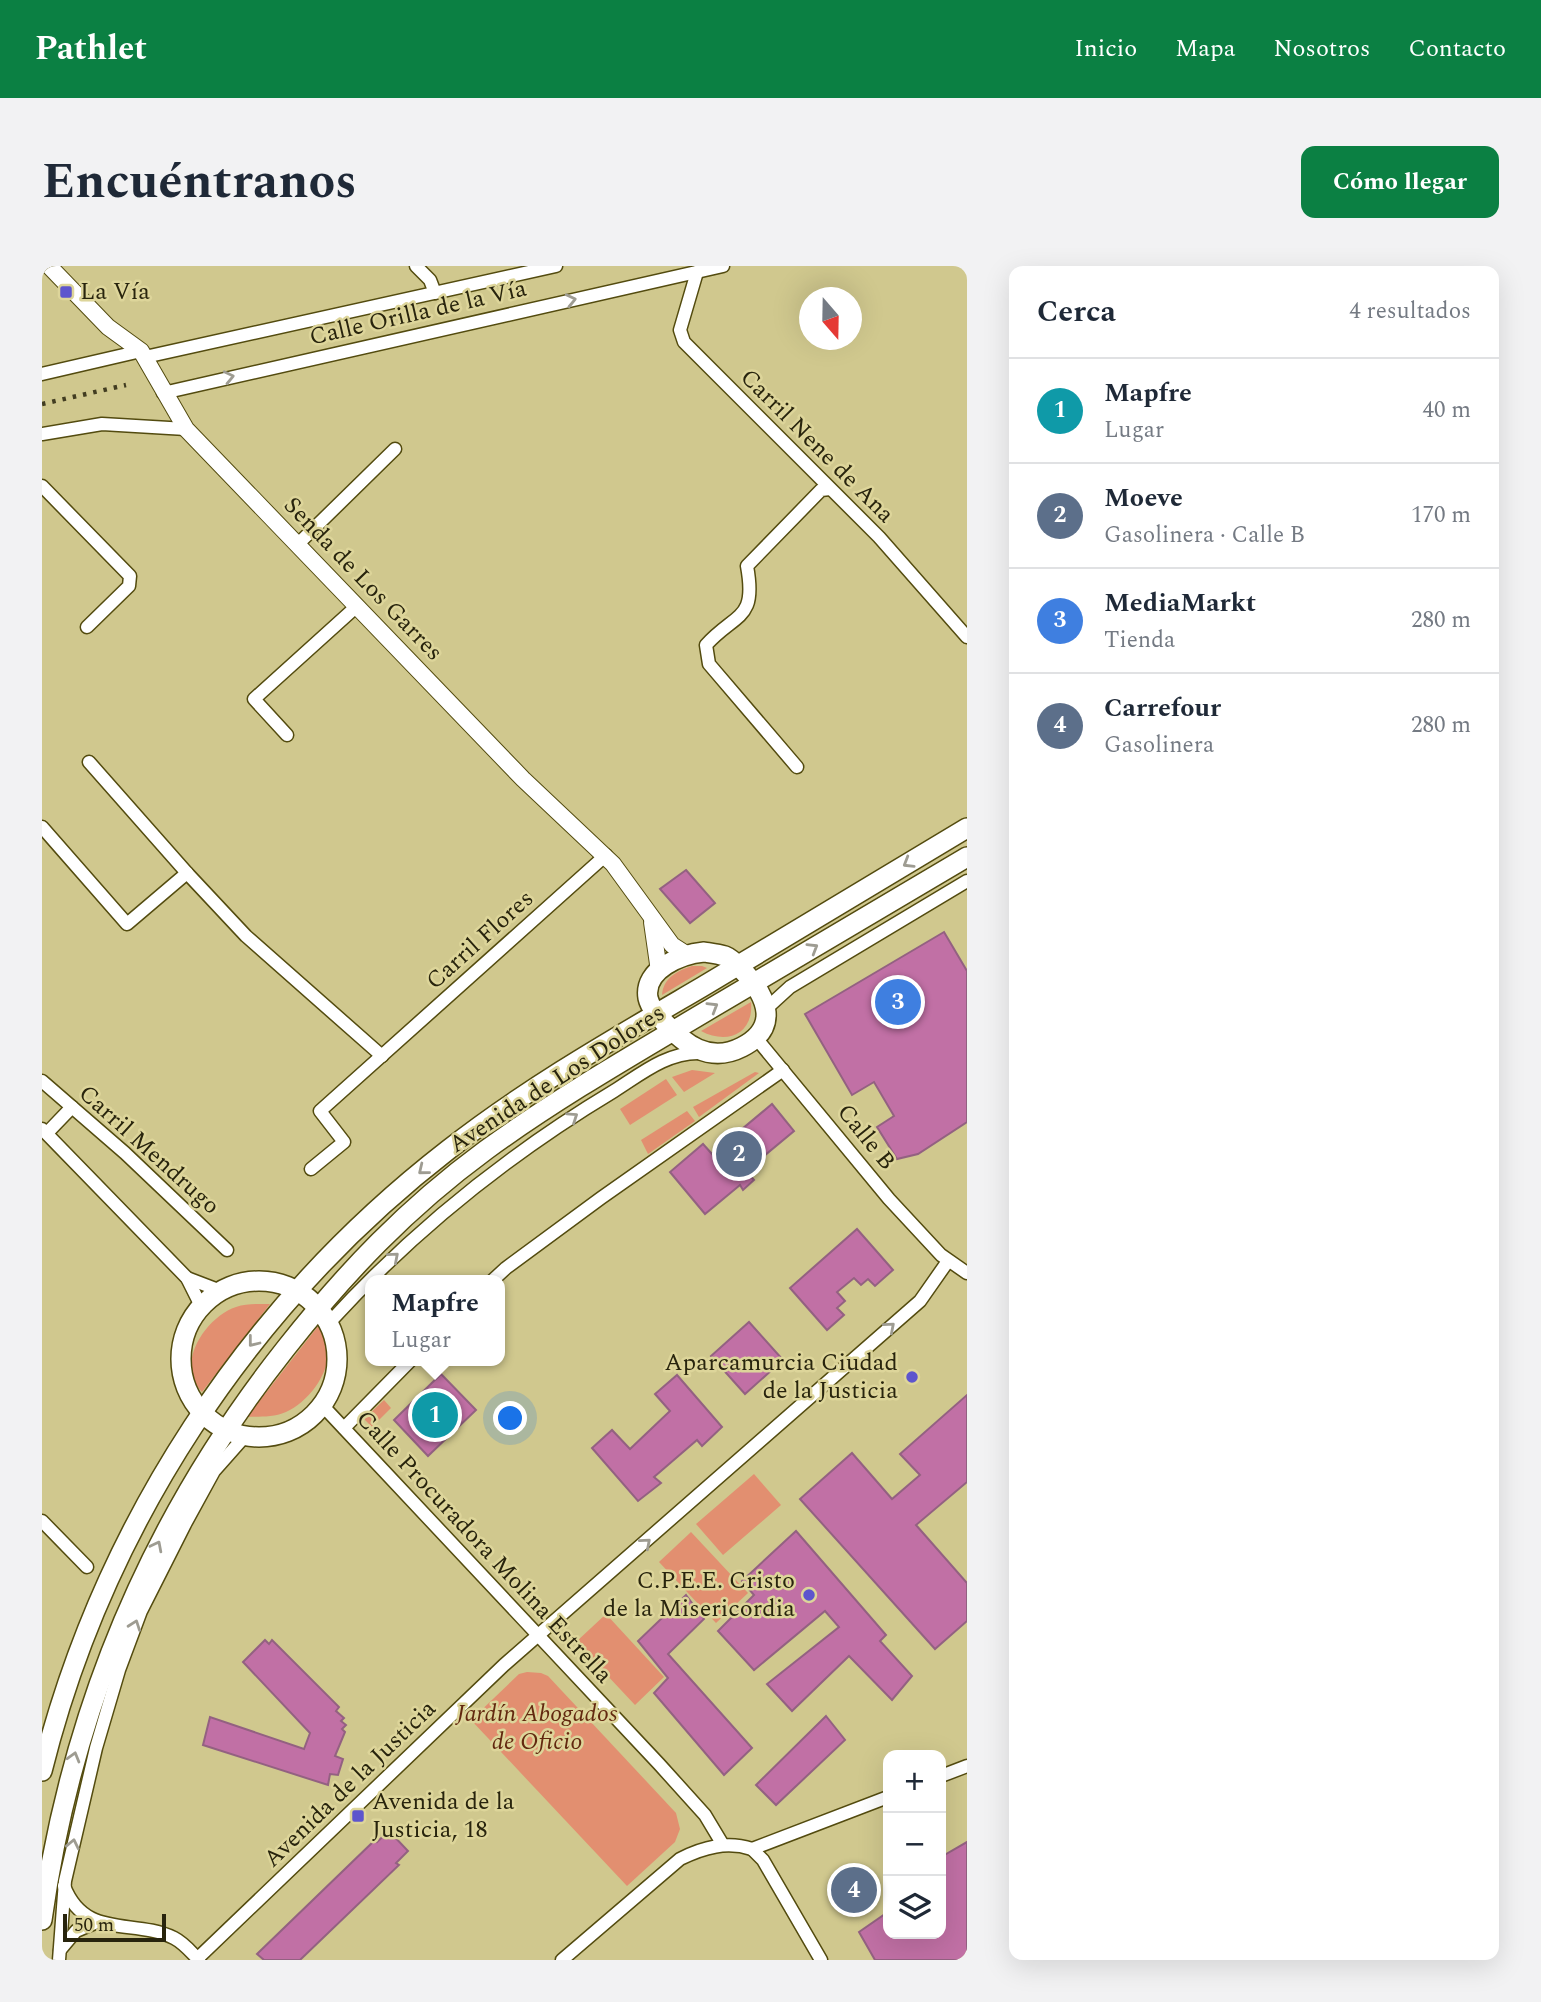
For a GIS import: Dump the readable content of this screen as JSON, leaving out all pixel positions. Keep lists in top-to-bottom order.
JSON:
{
  "streets": {
    "main road": ["Avenida de Los Dolores"],
    "street": [
      "Calle Orilla de la Vía",
      "Carril Nene de Ana",
      "Senda de Los Garres",
      "Carril Flores",
      "Calle B",
      "Carril Mendrugo",
      "Calle Procuradora Molina Estrella",
      "Avenida de la Justicia"
    ]
  },
  "crossings": [
    ["Calle Orilla de la Vía", "Carril Nene de Ana"],
    ["Calle Orilla de la Vía", "Senda de Los Garres"],
    ["Senda de Los Garres", "Carril Flores"],
    ["Calle B", "Avenida de la Justicia"],
    ["Calle Procuradora Molina Estrella", "Avenida de la Justicia"]
  ],
  "one_way": ["Avenida de la Justicia"],
  "parks": ["Jardín Abogados de Oficio"],
  "places": {
    "transit": ["La Vía", "Avenida de la Justicia, 18"],
    "other": ["Aparcamurcia Ciudad de la Justicia", "C.P.E.E. Cristo de la Misericordia"]
  },
  "scale_bar": "50 m",
  "north": "bottom",
  "page": {
    "header": "Pathlet",
    "nav": [
      "Inicio",
      "Mapa",
      "Nosotros",
      "Contacto"
    ],
    "title": "Encuéntranos",
    "buttons": "Cómo llegar",
    "heading": ["Cerca", "4 resultados"],
    "list": [
      {
        "mark": "1",
        "name": "Mapfre",
        "note": "Lugar",
        "value": "40 m"
      },
      {
        "mark": "2",
        "name": "Moeve",
        "note": "Gasolinera · Calle B",
        "value": "170 m"
      },
      {
        "mark": "3",
        "name": "MediaMarkt",
        "note": "Tienda",
        "value": "280 m"
      },
      {
        "mark": "4",
        "name": "Carrefour",
        "note": "Gasolinera",
        "value": "280 m"
      }
    ],
    "pins": [
      "3",
      "2",
      "1",
      "4"
    ],
    "popup": ["Mapfre", "Lugar"],
    "map_buttons": ["+", "−"],
    "scale": "50 m"
  }
}
